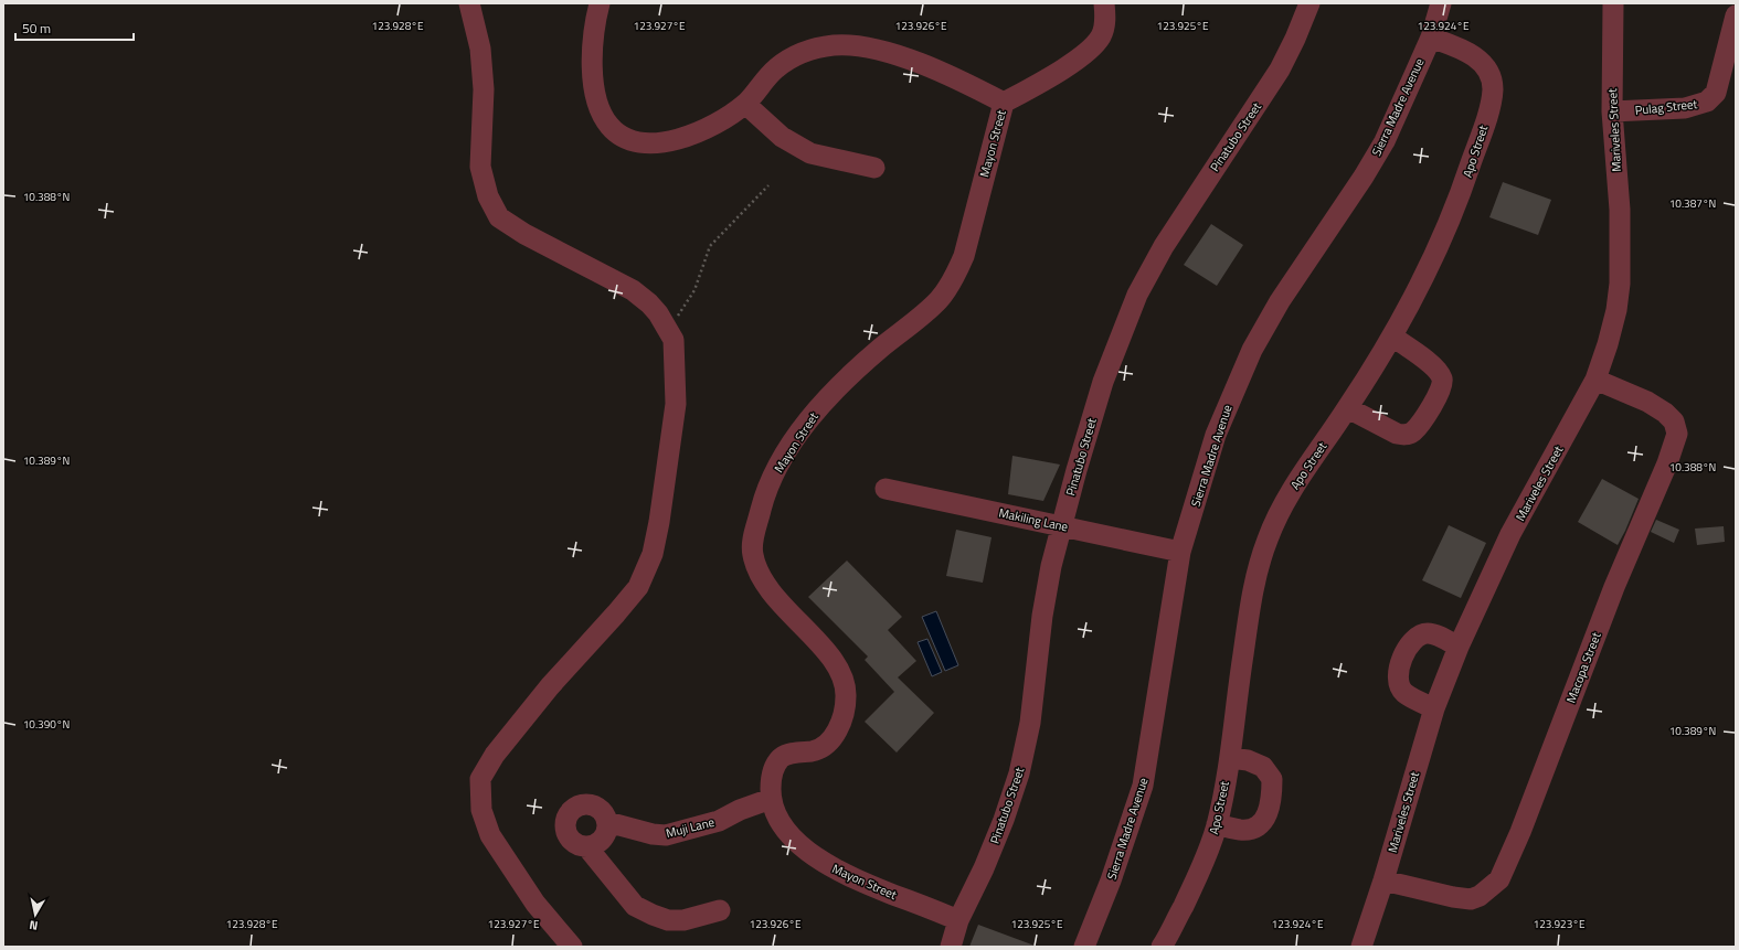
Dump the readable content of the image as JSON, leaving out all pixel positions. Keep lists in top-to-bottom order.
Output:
{
  "streets": {
    "street": [
      "Sierra Madre Avenue",
      "Pulag Street",
      "Mariveles Street",
      "Pinatubo Street",
      "Mayon Street",
      "Apo Street",
      "Makiling Lane",
      "Macopa Street",
      "Muji Lane"
    ]
  },
  "crossings": [
    ["Sierra Madre Avenue", "Apo Street"],
    ["Sierra Madre Avenue", "Makiling Lane"],
    ["Pulag Street", "Mariveles Street"],
    ["Mariveles Street", "Macopa Street"],
    ["Pinatubo Street", "Mayon Street"],
    ["Pinatubo Street", "Makiling Lane"],
    ["Mayon Street", "Muji Lane"]
  ],
  "scale_bar": "50 m",
  "north": "bottom",
  "coordinates": [
    "123.928°E",
    "123.927°E",
    "123.926°E",
    "123.925°E",
    "123.924°E",
    "10.388°N",
    "10.387°N",
    "10.389°N",
    "10.390°N",
    "123.923°E"
  ]
}
